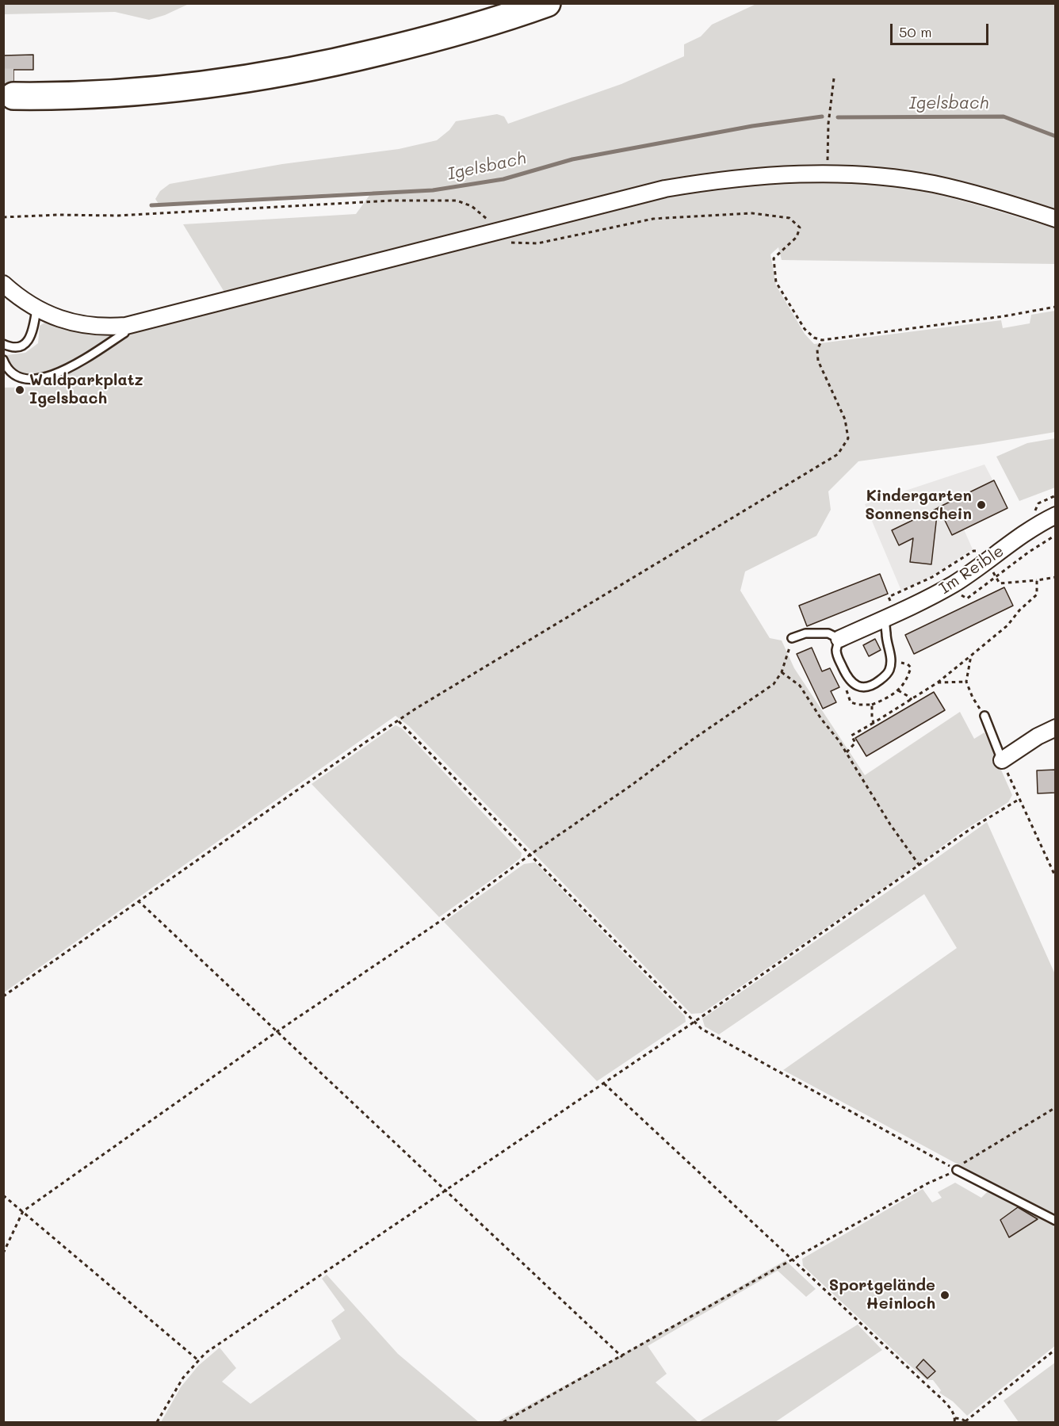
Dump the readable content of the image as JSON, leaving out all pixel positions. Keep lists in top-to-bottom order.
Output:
{
  "streets": {
    "street": ["Im Reible"]
  },
  "water": ["Igelsbach"],
  "places": ["Waldparkplatz Igelsbach", "Kindergarten Sonnenschein", "Sportgelände Heinloch"],
  "scale_bar": "50 m"
}
